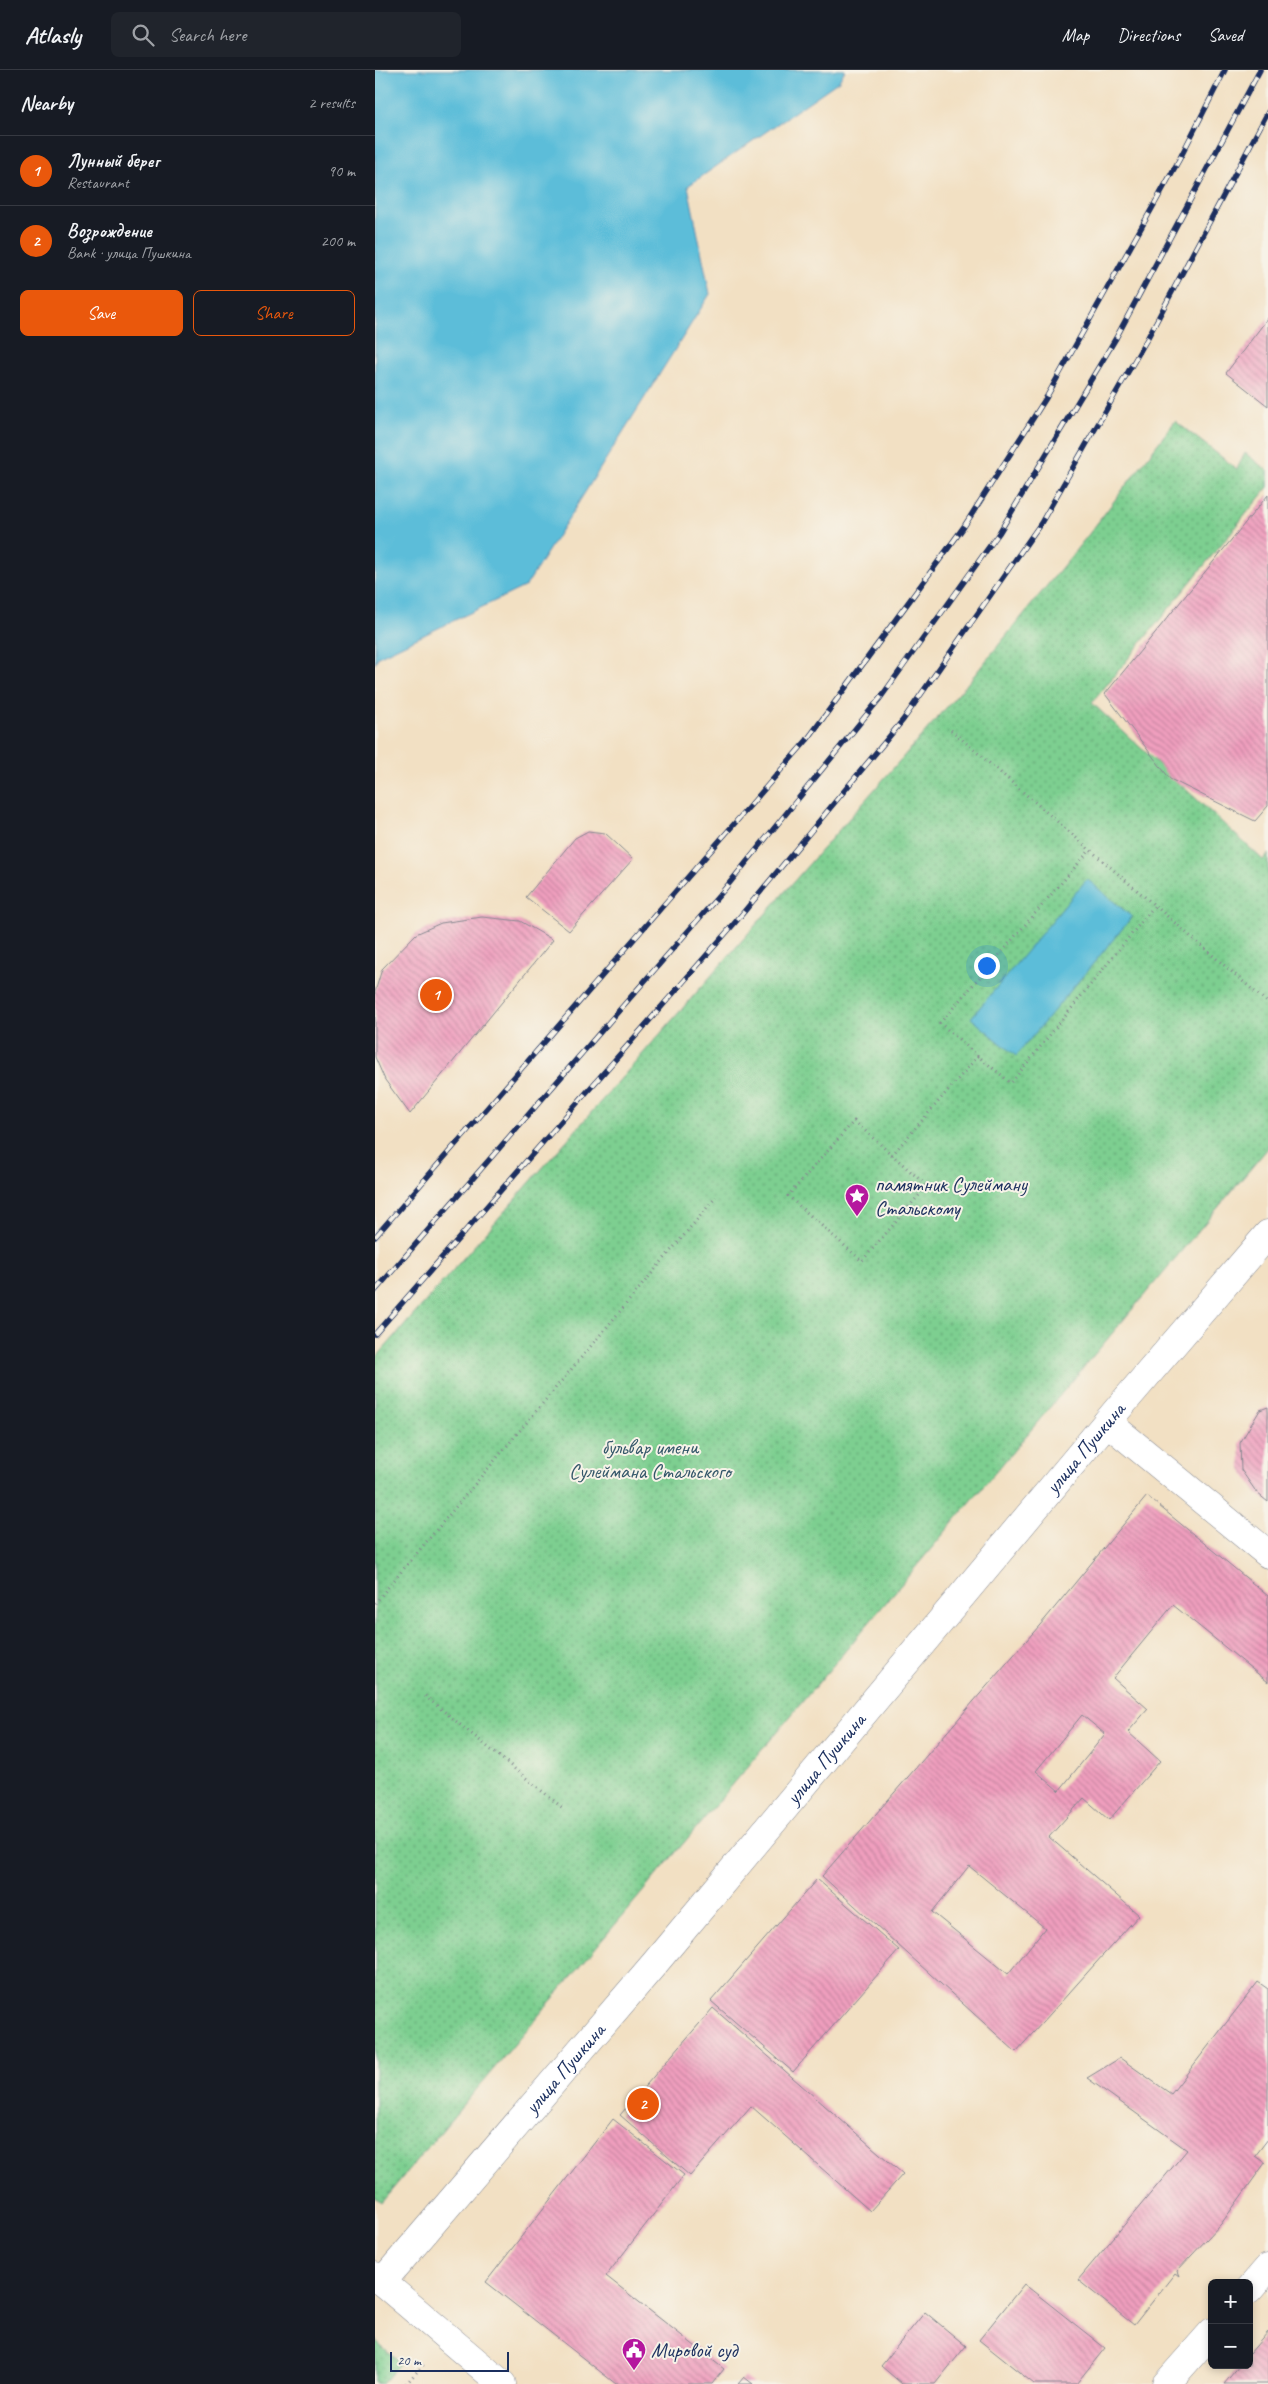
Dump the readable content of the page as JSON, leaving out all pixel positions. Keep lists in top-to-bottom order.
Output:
{
  "streets": {
    "street": ["улица Пушкина"]
  },
  "parks": ["бульвар имени Сулеймана Стальского"],
  "places": {
    "place": ["памятник Сулейману Стальскому"],
    "public building": ["Мировой суд"]
  },
  "scale_bar": "20 m",
  "page": {
    "header": "Atlasly",
    "search": "Search here",
    "nav": ["Map", "Directions", "Saved"],
    "heading": ["Nearby", "2 results"],
    "list": [
      {
        "mark": "1",
        "name": "Лунный берег",
        "note": "Restaurant",
        "value": "90 m"
      },
      {
        "mark": "2",
        "name": "Возрождение",
        "note": "Bank · улица Пушкина",
        "value": "200 m"
      }
    ],
    "buttons": ["Save", "Share"],
    "pins": ["1", "2"],
    "map_buttons": ["+", "−"],
    "scale": "20 m"
  }
}
